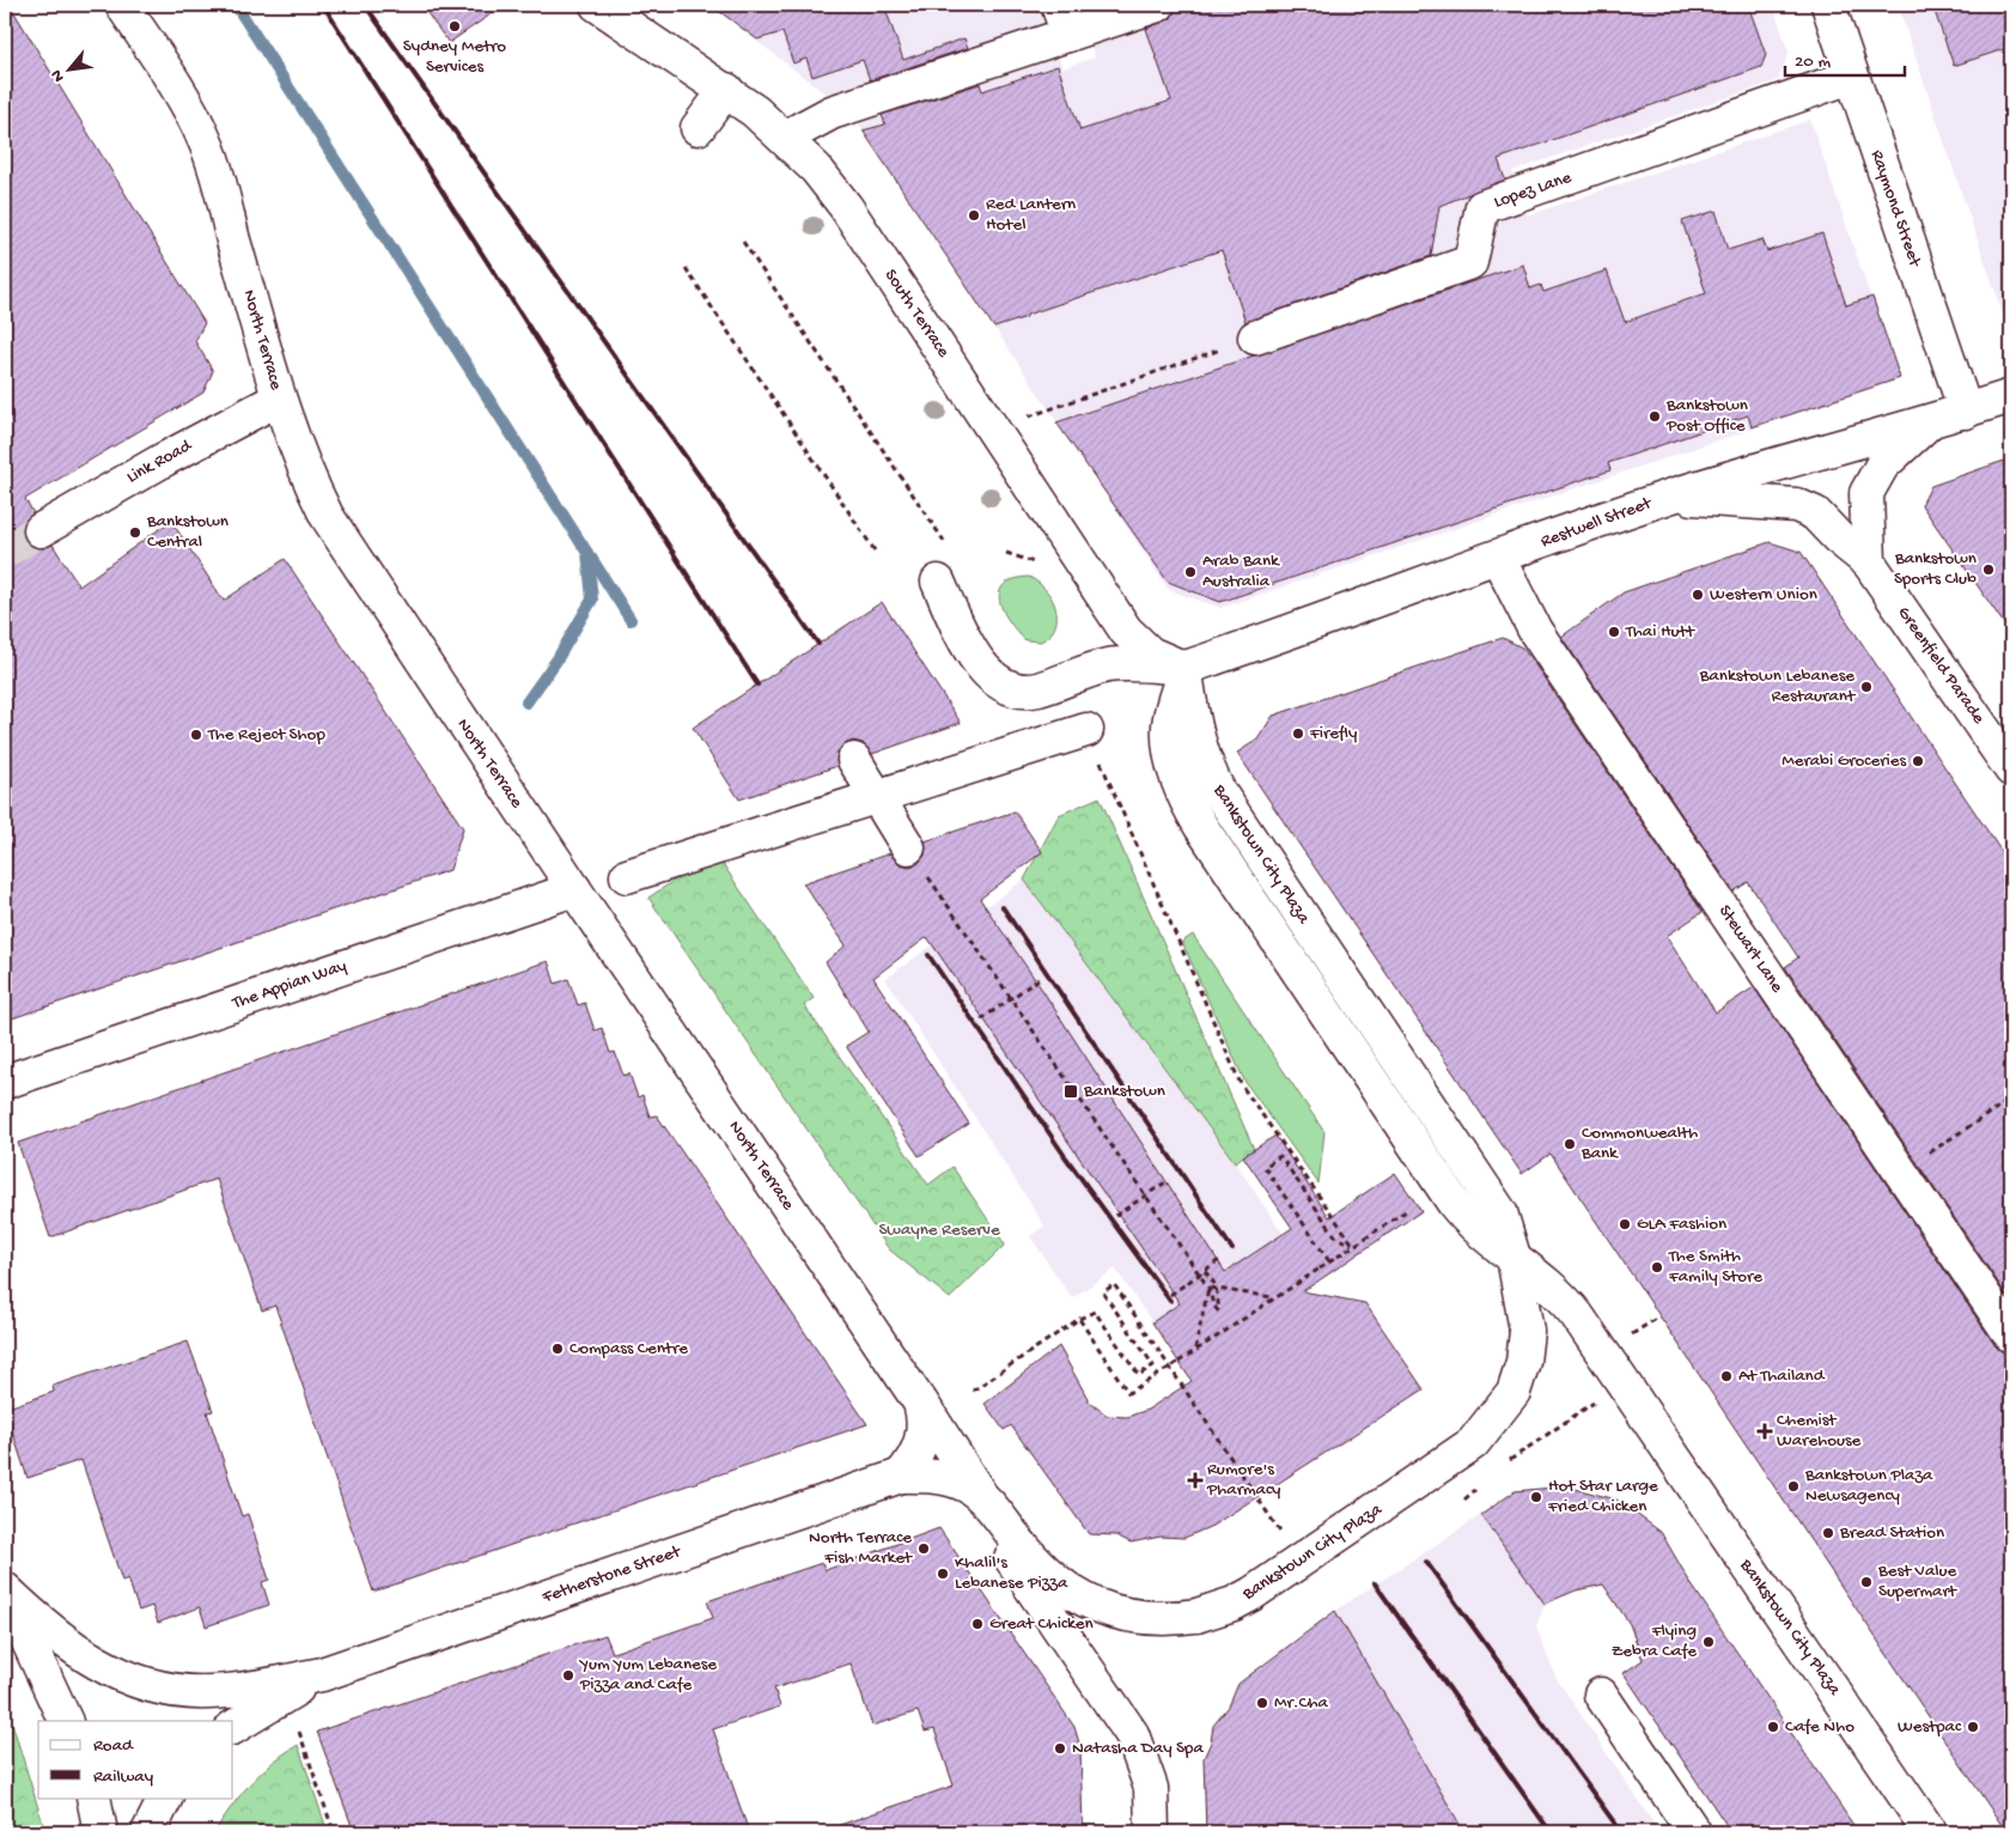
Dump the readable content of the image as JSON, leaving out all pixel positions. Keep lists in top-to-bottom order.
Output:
{
  "streets": {
    "street": [
      "Lopez Lane",
      "Raymond Street",
      "South Terrace",
      "North Terrace",
      "Link Road",
      "Restwell Street",
      "Greenfield Parade",
      "Bankstown City Plaza",
      "Stewart Lane",
      "The Appian Way",
      "Fetherstone Street"
    ]
  },
  "crossings": [
    ["Lopez Lane", "Raymond Street"],
    ["Raymond Street", "Restwell Street"],
    ["South Terrace", "Restwell Street"],
    ["South Terrace", "Bankstown City Plaza"],
    ["North Terrace", "Link Road"],
    ["North Terrace", "Bankstown City Plaza"],
    ["North Terrace", "The Appian Way"],
    ["North Terrace", "Fetherstone Street"],
    ["Restwell Street", "Greenfield Parade"],
    ["Restwell Street", "Bankstown City Plaza"],
    ["Restwell Street", "Stewart Lane"],
    ["Bankstown City Plaza", "Fetherstone Street"]
  ],
  "parks": ["Swayne Reserve"],
  "places": {
    "other": [
      "Sydney Metro Services",
      "Red Lantern Hotel",
      "Bankstown Post Office",
      "Bankstown Central",
      "Bankstown Sports Club",
      "Arab Bank Australia",
      "Western Union",
      "Thai Hutt",
      "Bankstown Lebanese Restaurant",
      "Firefly",
      "The Reject Shop",
      "Merabi Groceries",
      "Commonwealth Bank",
      "GLA Fashion",
      "The Smith Family Store",
      "Compass Centre",
      "At Thailand",
      "Bankstown Plaza Newsagency",
      "Hot Star Large Fried Chicken",
      "Bread Station",
      "North Terrace Fish Market",
      "Khalil's Lebanese Pizza",
      "Best Value Supermart",
      "Great Chicken",
      "Flying Zebra Cafe",
      "Yum Yum Lebanese Pizza and Cafe",
      "Mr.Cha",
      "Cafe Nho",
      "Westpac",
      "Natasha Day Spa"
    ],
    "transit": ["Bankstown"],
    "health": ["Chemist Warehouse", "Rumore's Pharmacy"]
  },
  "legend": ["Road", "Railway"],
  "scale_bar": "20 m",
  "north": "bottom left"
}
